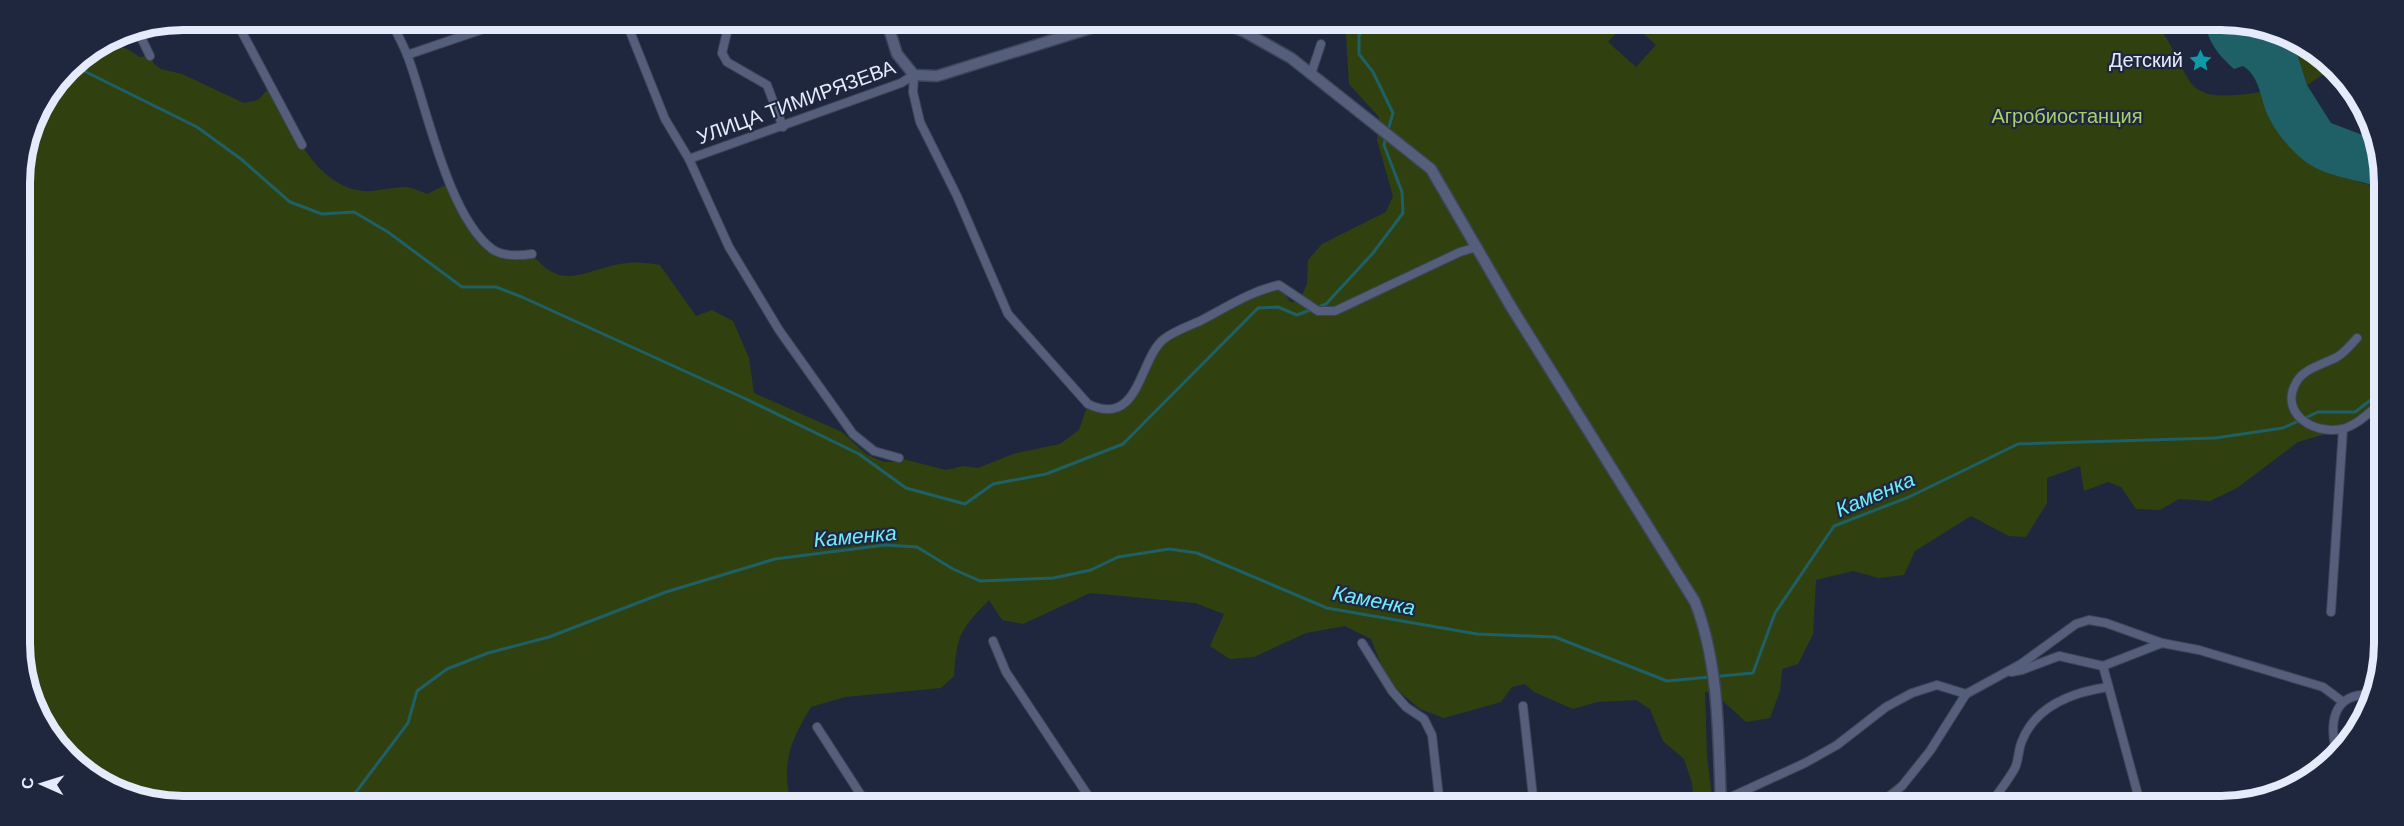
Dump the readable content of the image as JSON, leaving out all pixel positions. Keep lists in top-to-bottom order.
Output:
{
  "streets": {
    "street": ["УЛИЦА ТИМИРЯЗЕВА"]
  },
  "water": ["Каменка"],
  "parks": ["Агробиостанция"],
  "places": {
    "place": ["Детский"]
  },
  "north": "left"
}
